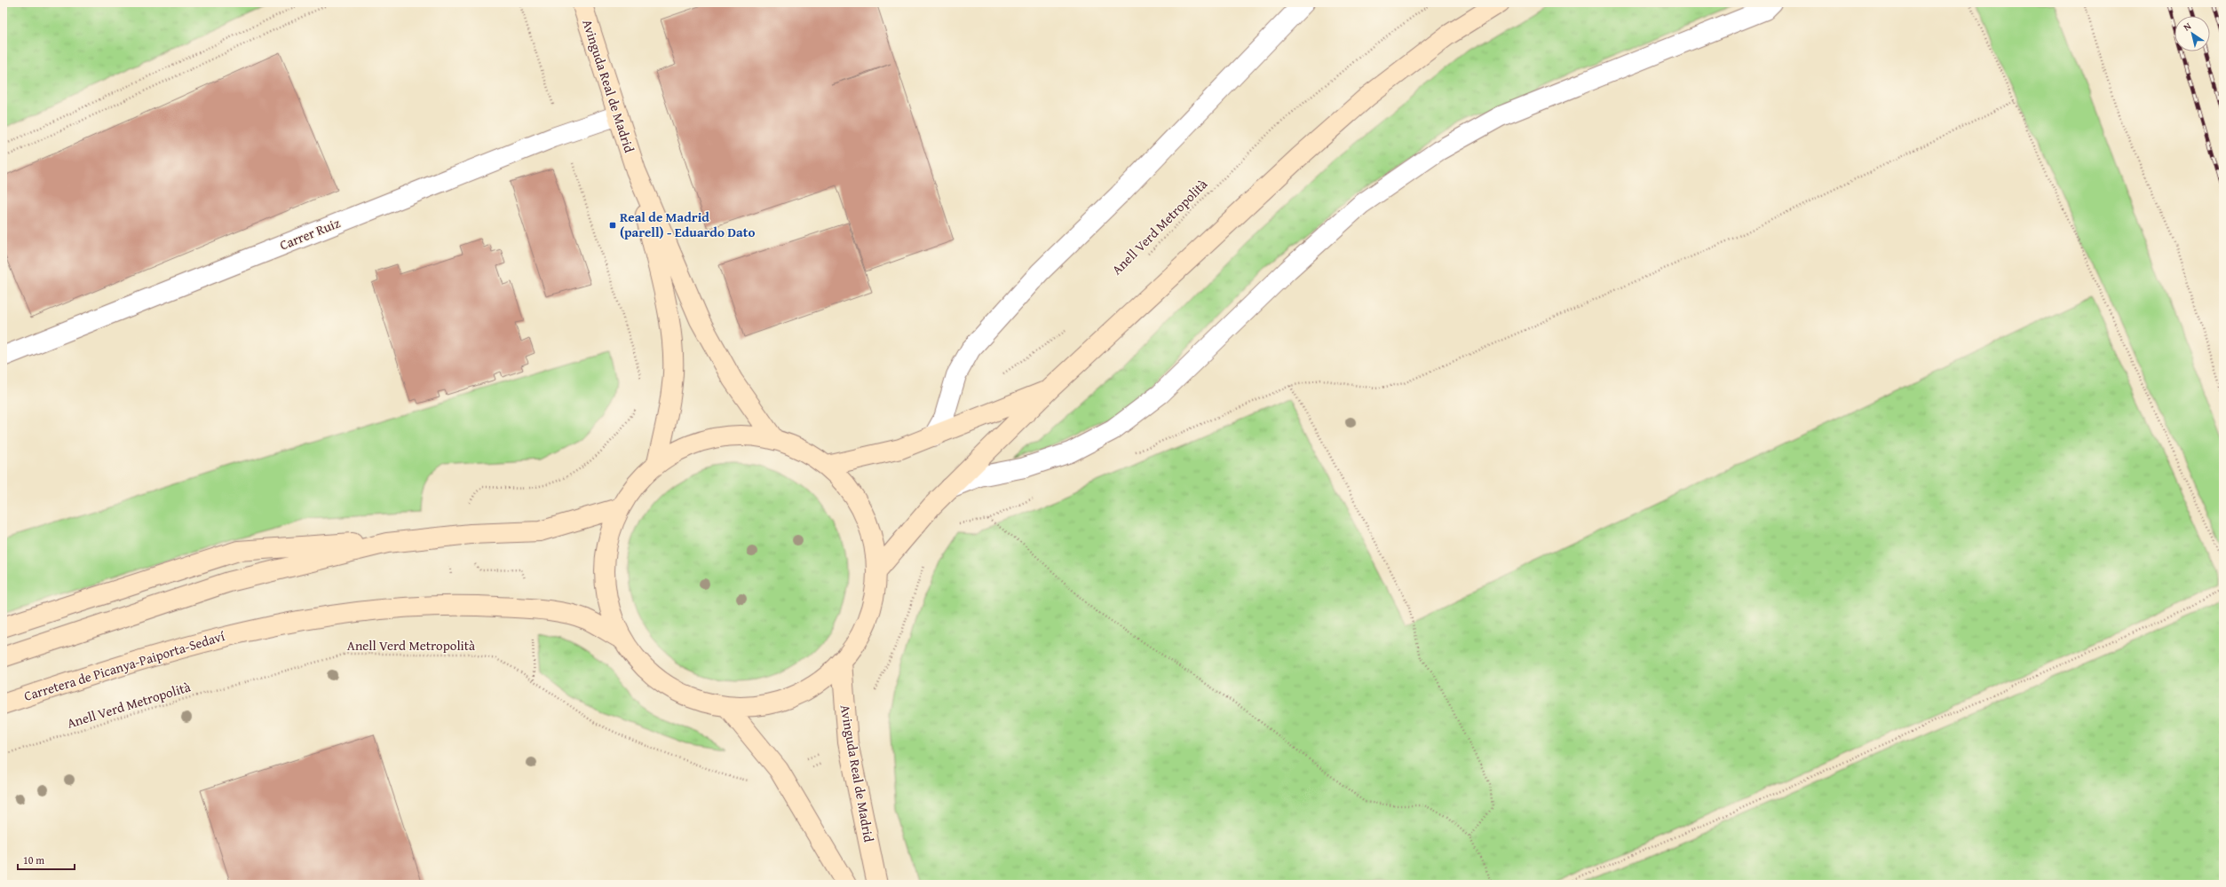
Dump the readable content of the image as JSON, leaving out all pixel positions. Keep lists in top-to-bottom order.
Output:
{
  "streets": {
    "main road": ["Avinguda Real de Madrid", "Carretera de Picanya-Paiporta-Sedaví"],
    "street": ["Carrer Ruiz"],
    "path": ["Anell Verd Metropolità"]
  },
  "crossings": [
    ["Avinguda Real de Madrid", "Carrer Ruiz"]
  ],
  "places": {
    "transit": ["Real de Madrid (parell) - Eduardo Dato"]
  },
  "scale_bar": "10 m",
  "north": "top left"
}
